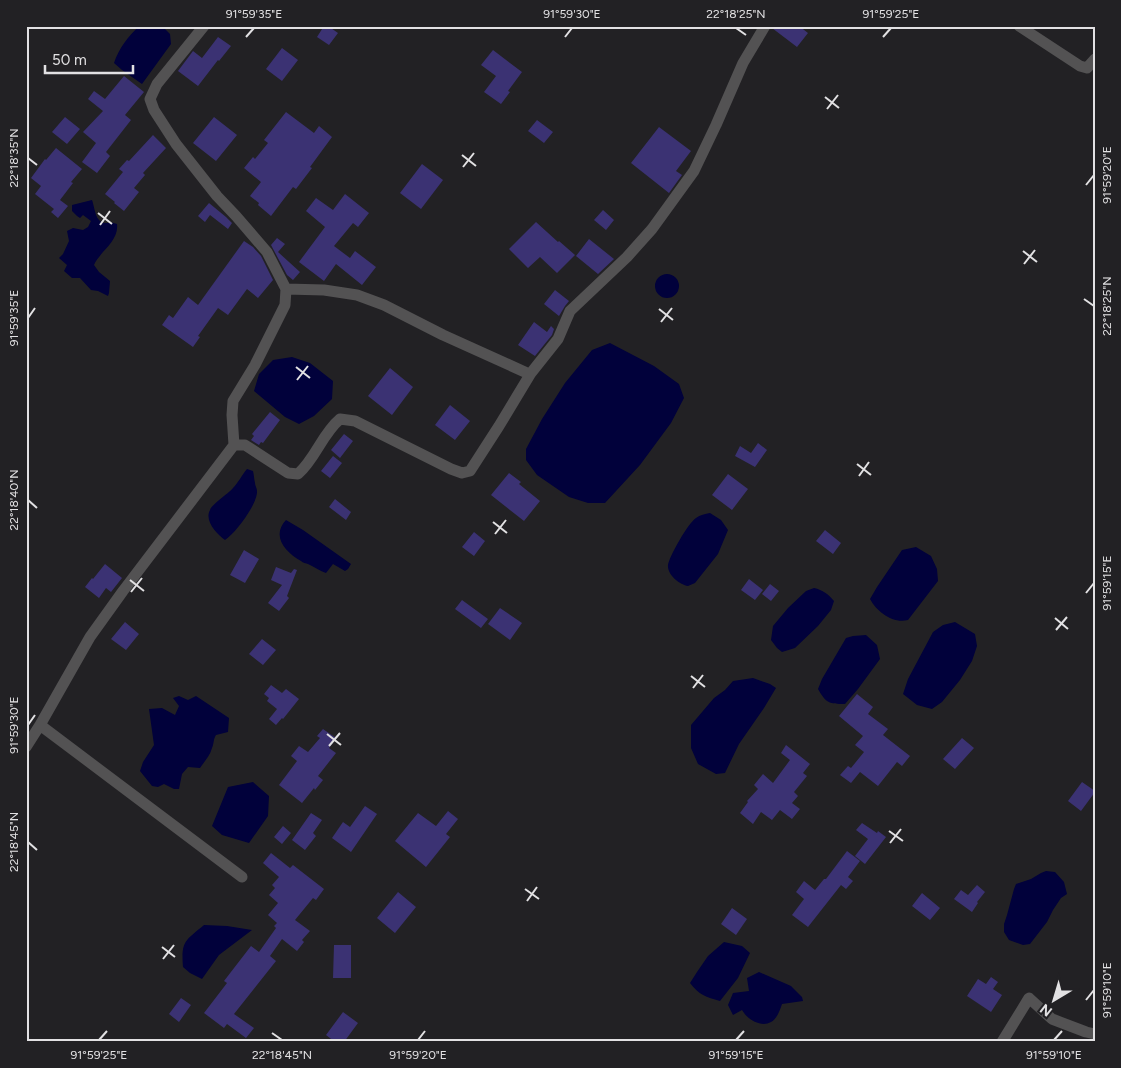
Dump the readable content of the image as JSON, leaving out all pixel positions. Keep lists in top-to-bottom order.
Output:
{
  "scale_bar": "50 m",
  "north": "bottom left",
  "coordinates": [
    "91°59'35\"E",
    "91°59'30\"E",
    "22°18'25\"N",
    "91°59'25\"E",
    "22°18'35\"N",
    "91°59'20\"E",
    "22°18'40\"N",
    "91°59'15\"E",
    "22°18'45\"N",
    "91°59'10\"E"
  ]
}
